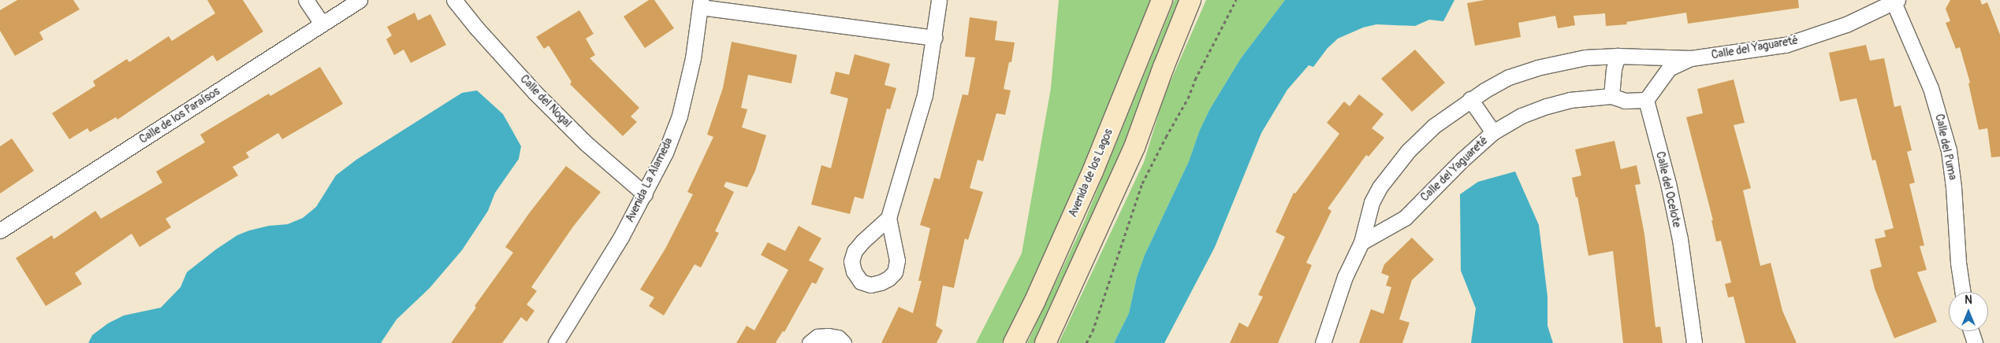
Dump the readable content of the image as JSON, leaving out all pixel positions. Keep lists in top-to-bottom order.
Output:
{
  "streets": {
    "street": [
      "Calle del Yaguareté",
      "Calle del Nogal",
      "Calle de los Paraísos",
      "Calle del Puma",
      "Avenida de los Lagos",
      "Avenida La Alameda",
      "Calle del Ocelote"
    ]
  },
  "crossings": [
    ["Calle del Yaguareté", "Calle del Puma"],
    ["Calle del Yaguareté", "Calle del Ocelote"],
    ["Calle del Nogal", "Avenida La Alameda"]
  ],
  "north": "top"
}
